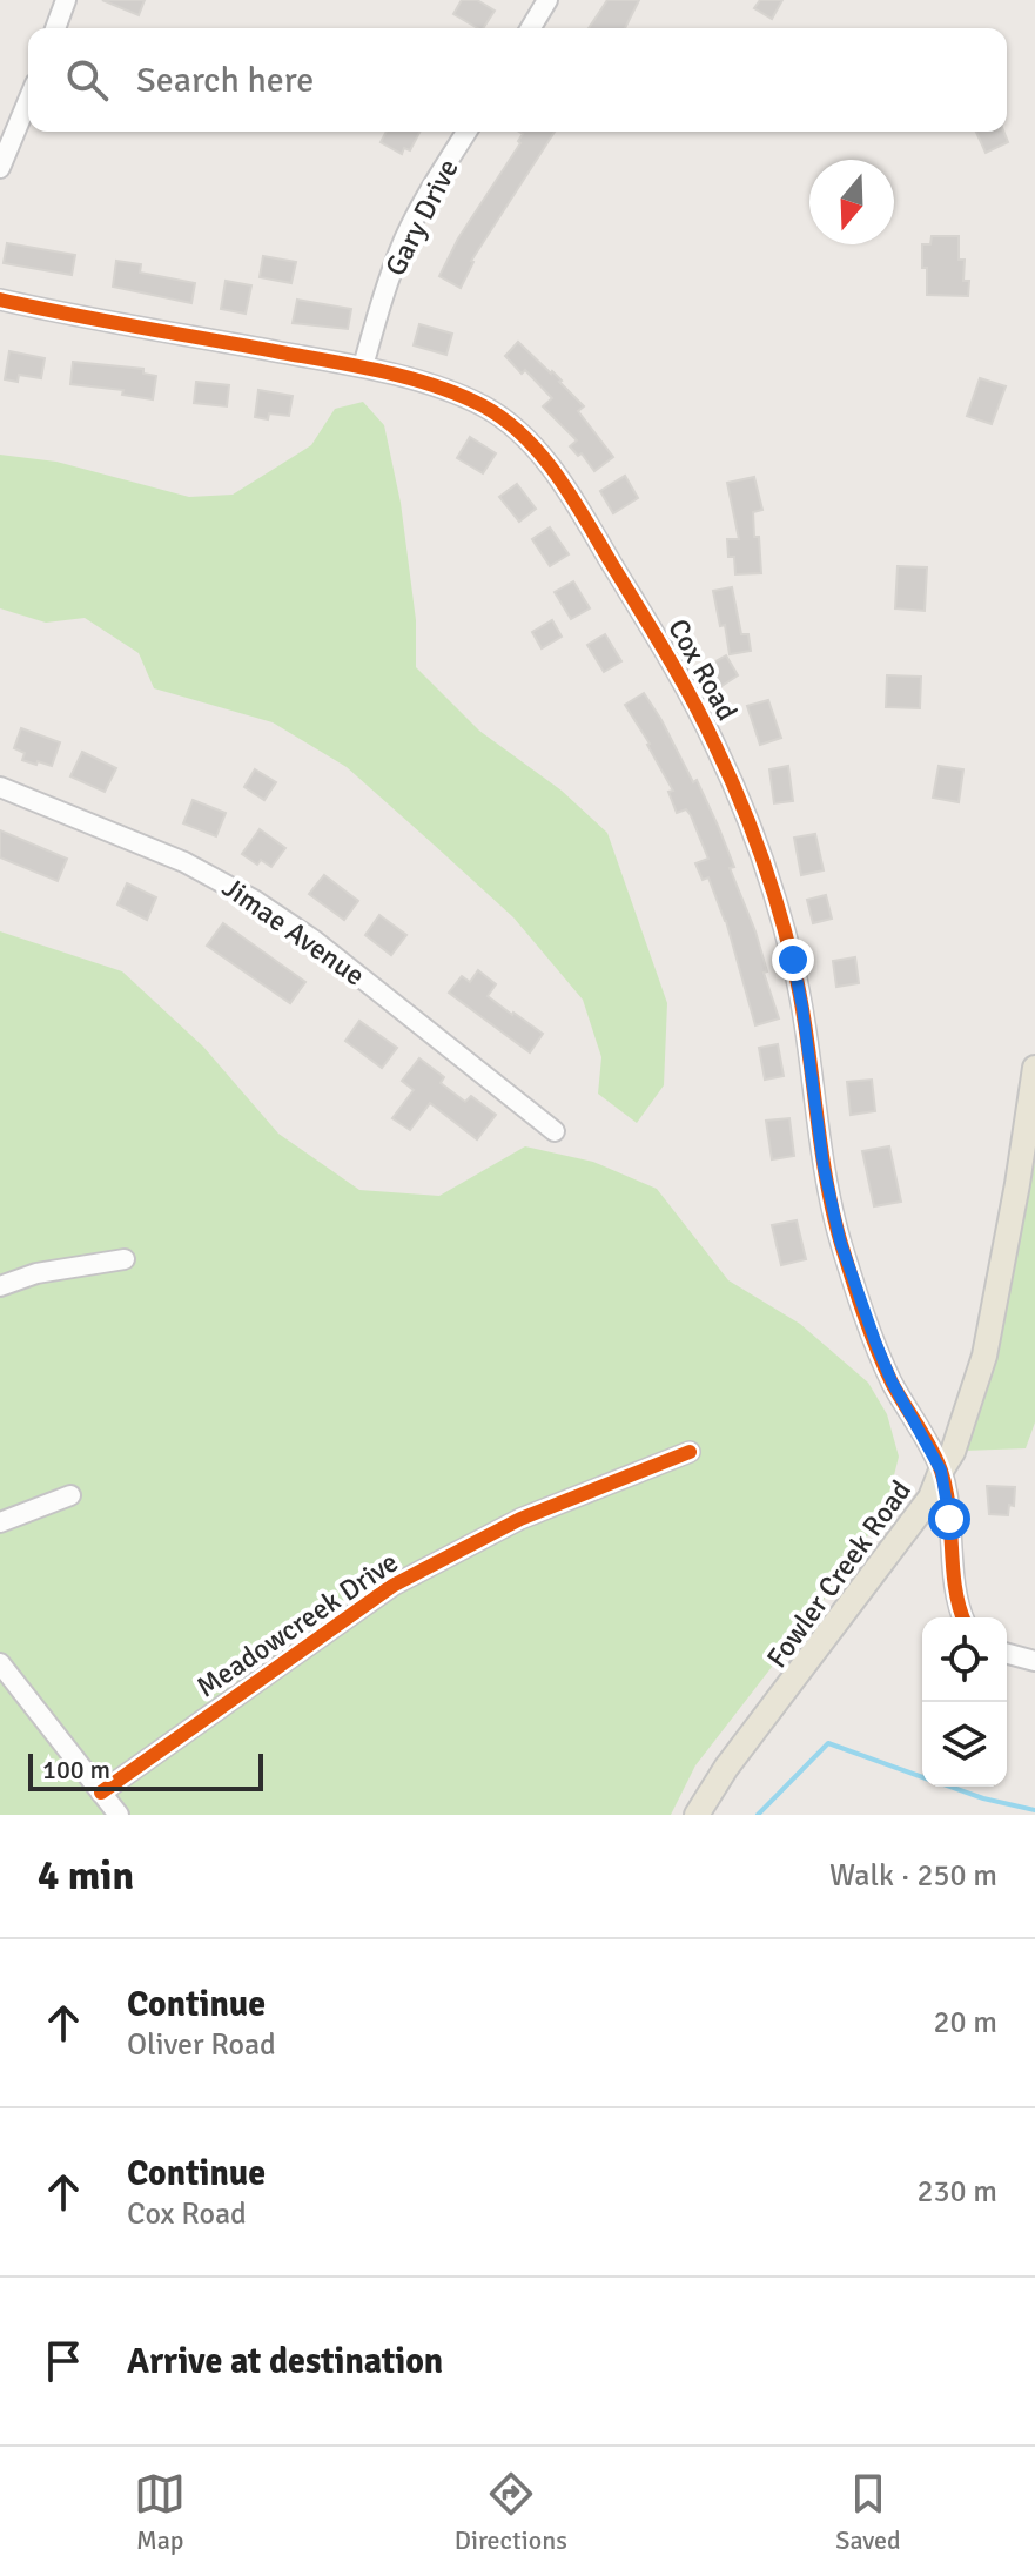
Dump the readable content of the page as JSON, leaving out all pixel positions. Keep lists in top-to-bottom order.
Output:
{
  "streets": {
    "main road": ["Fowler Creek Road"],
    "street": [
      "Gary Drive",
      "Cox Road",
      "Jimae Avenue",
      "Meadowcreek Drive"
    ]
  },
  "crossings": [
    ["Gary Drive", "Cox Road"],
    ["Cox Road", "Fowler Creek Road"]
  ],
  "scale_bar": "100 m",
  "north": "bottom",
  "page": {
    "search": "Search here",
    "scale": "100 m",
    "heading": ["4 min", "Walk · 250 m"],
    "list": [
      ["Continue", "Oliver Road", "20 m"],
      ["Continue", "Cox Road", "230 m"],
      "Arrive at destination"
    ],
    "nav": ["Map", "Directions", "Saved"]
  }
}
